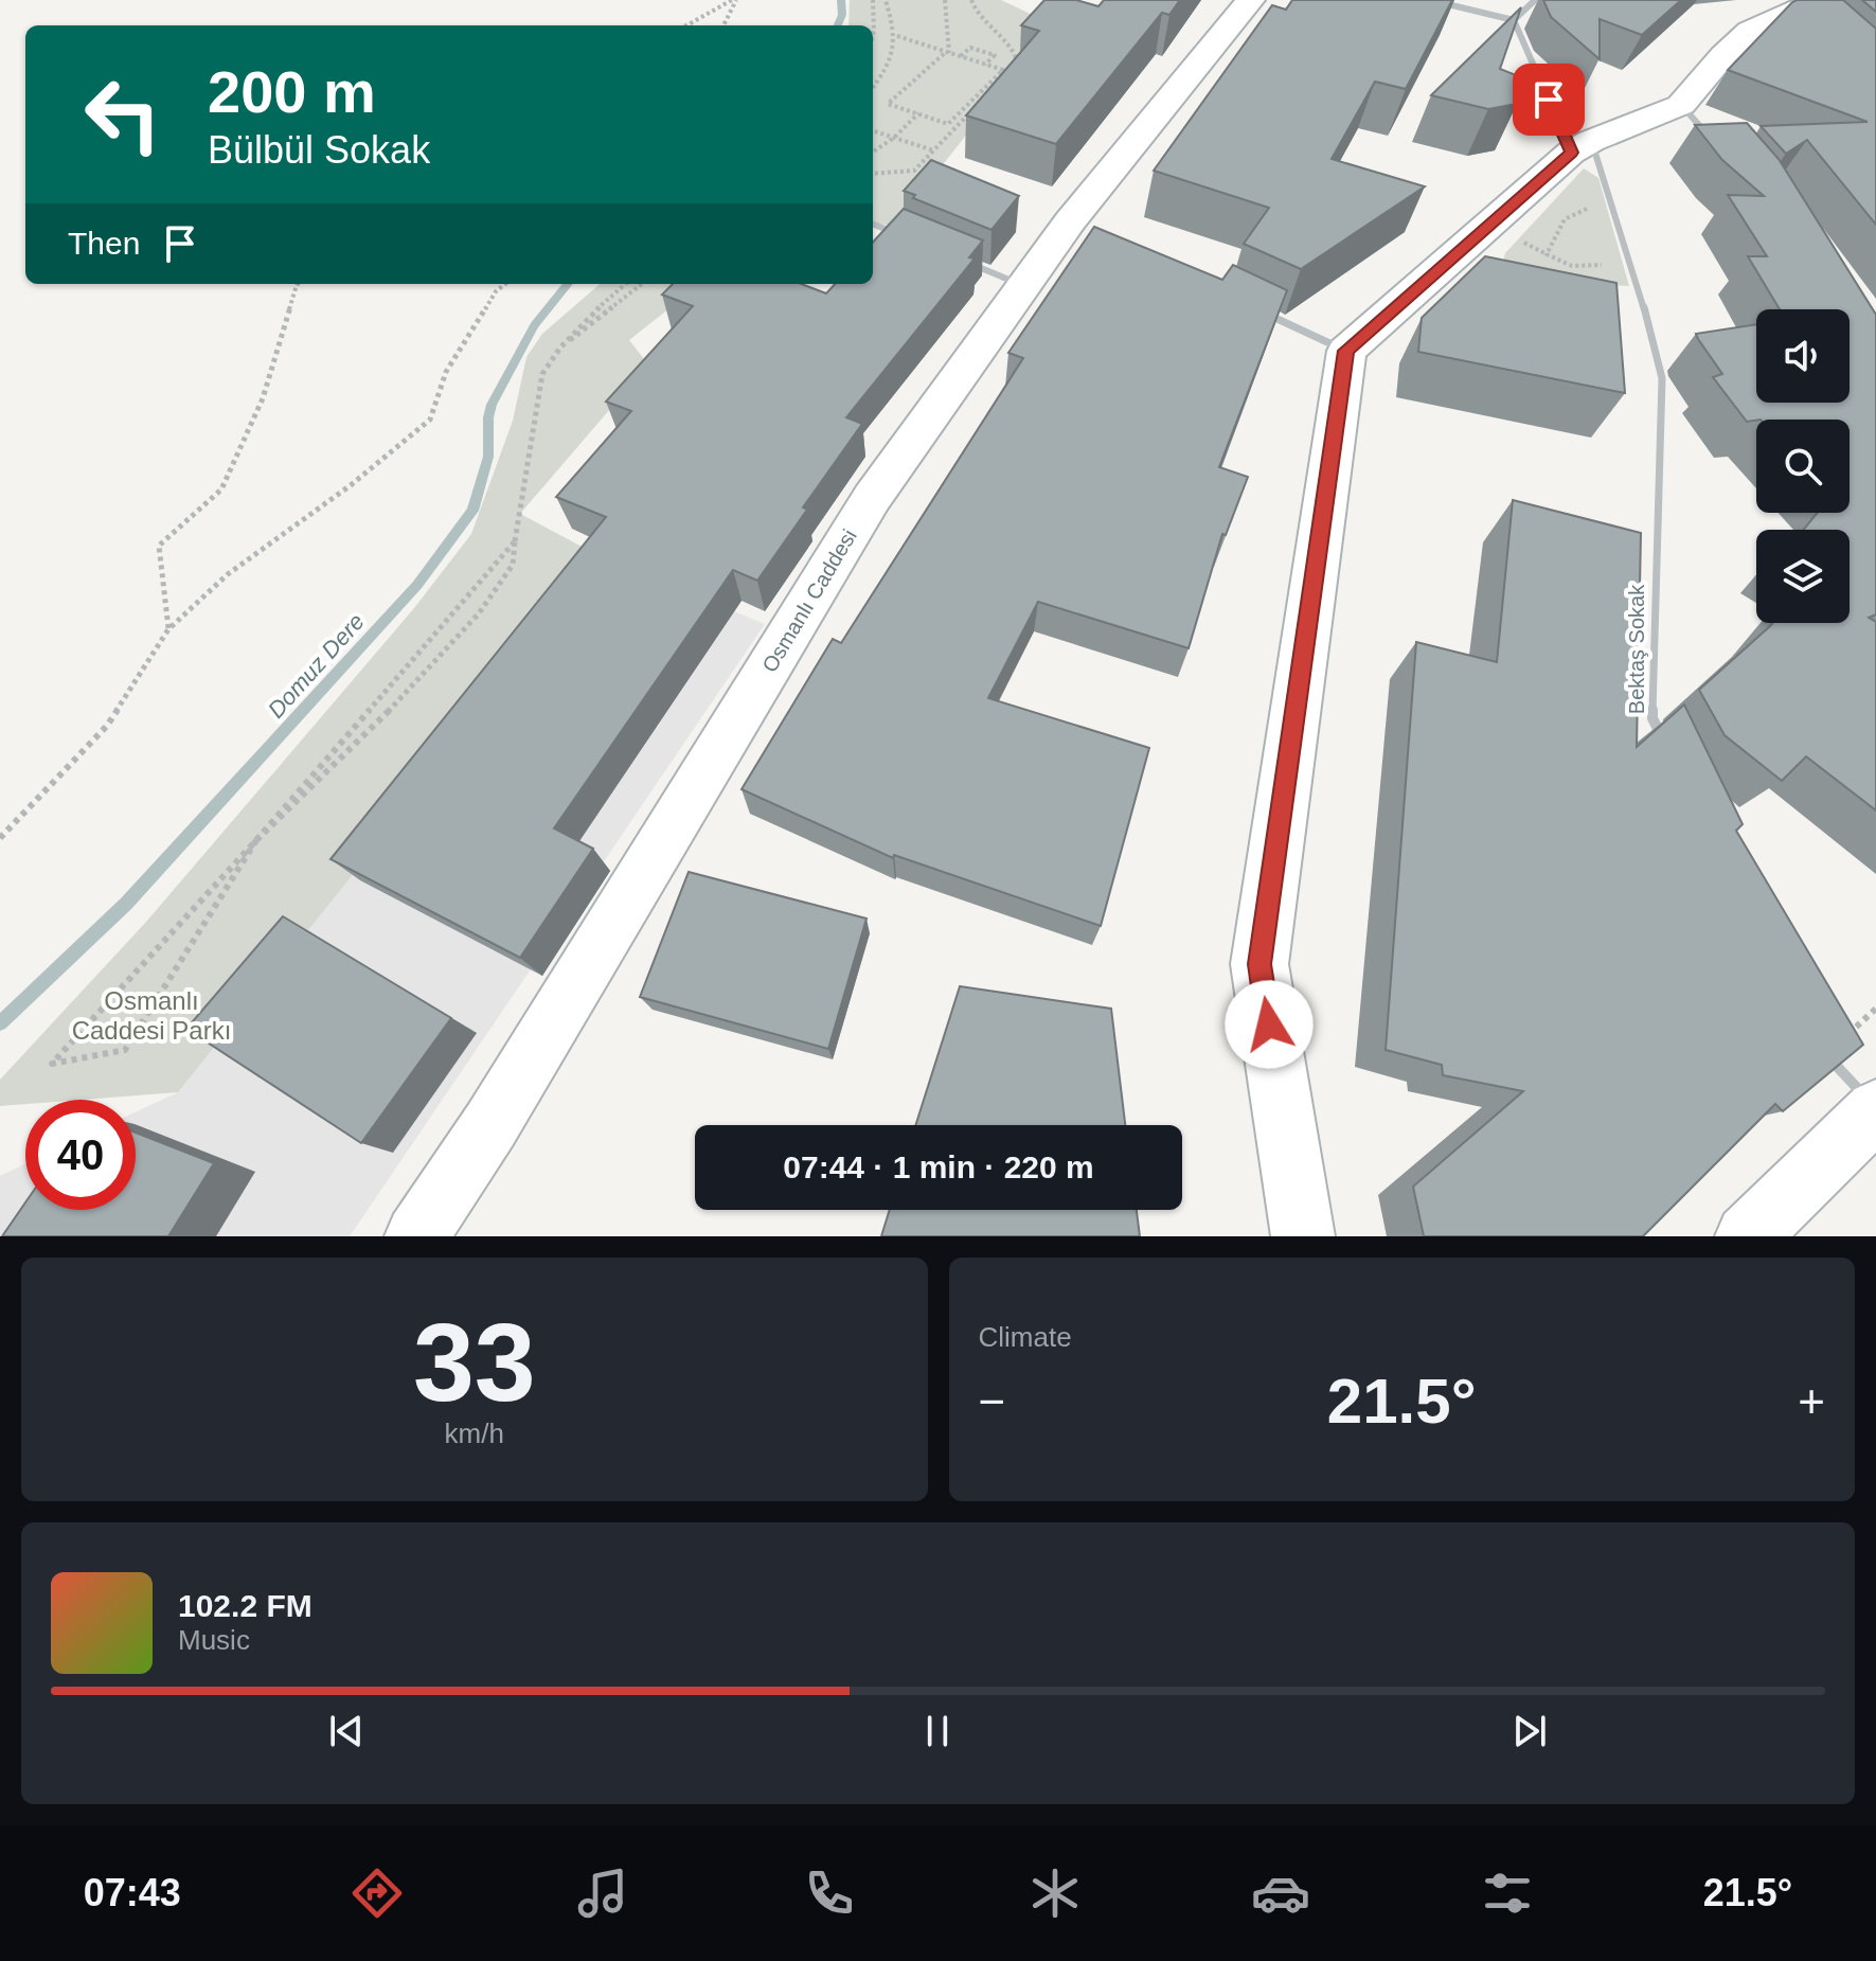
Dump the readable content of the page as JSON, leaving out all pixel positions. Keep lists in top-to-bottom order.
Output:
{
  "streets": {
    "street": ["Osmanlı Caddesi", "Bektaş Sokak"]
  },
  "water": ["Domuz Dere"],
  "parks": ["Osmanlı Caddesi Parkı"],
  "page": {
    "turn": ["200 m", "Bülbül Sokak"],
    "then": "Then",
    "limit": "40",
    "trip": "07:44 · 1 min · 220 m",
    "tile": [
      ["33", "km/h"],
      "Climate"
    ],
    "heat": ["−", "21.5°", "+"],
    "song": ["102.2 FM", "Music"],
    "tabs": ["07:43", "21.5°"]
  }
}
